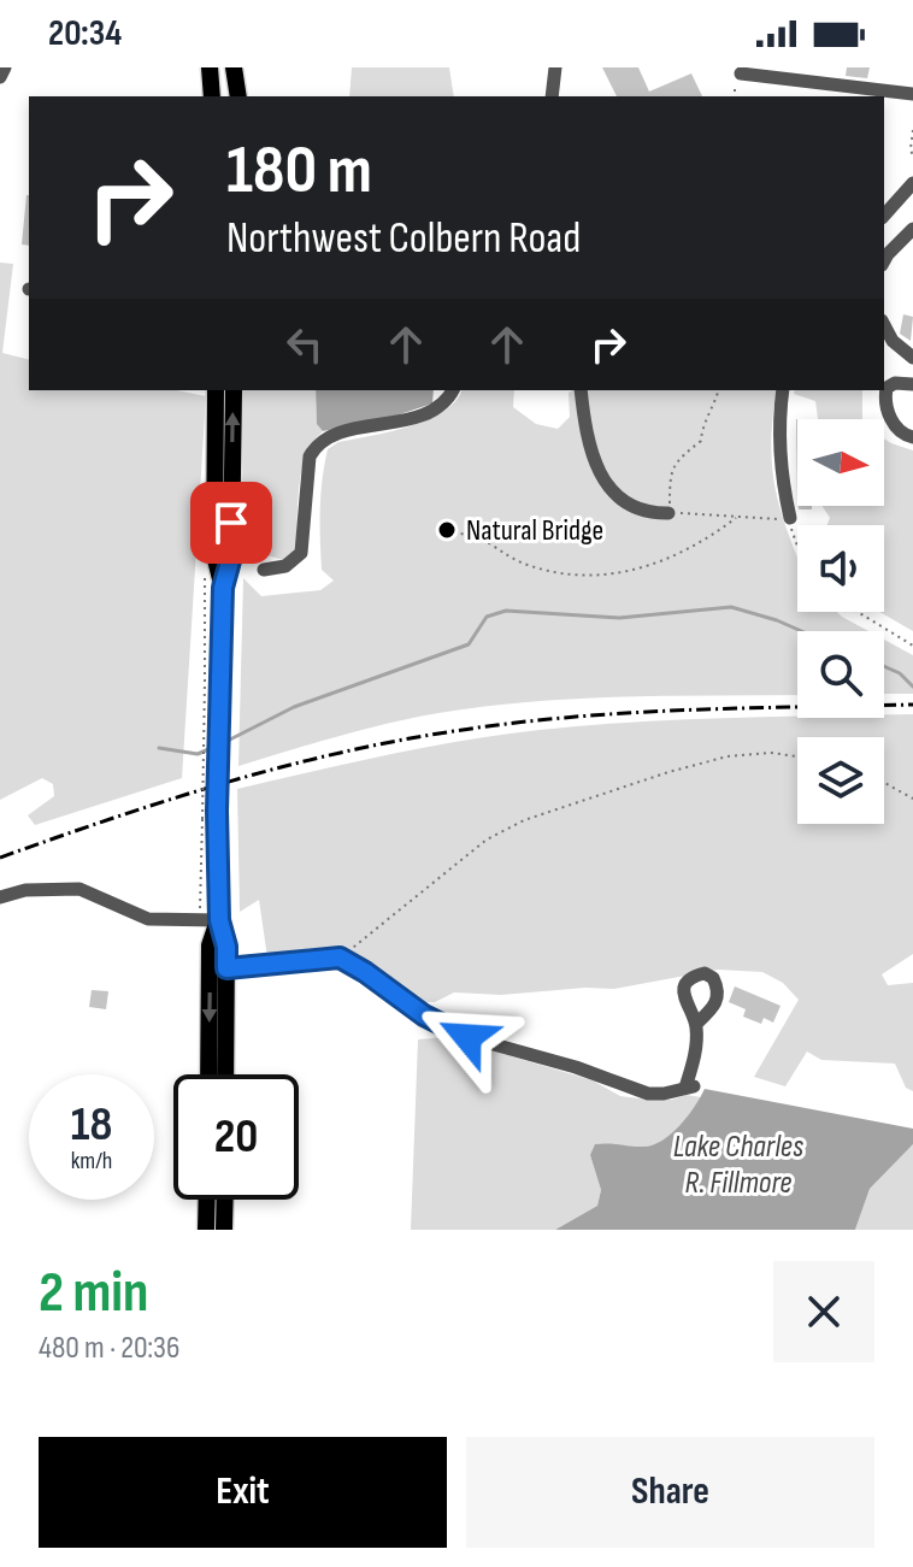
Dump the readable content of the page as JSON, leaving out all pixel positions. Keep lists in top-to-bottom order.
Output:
{
  "water": ["Lake Charles R. Fillmore"],
  "places": ["Natural Bridge"],
  "north": "right",
  "page": {
    "status": "20:34",
    "turn": ["180 m", "Northwest Colbern Road"],
    "speed": "18 km/h",
    "limit": "20",
    "heading": ["2 min", "480 m · 20:36"],
    "buttons": ["Exit", "Share"]
  }
}
